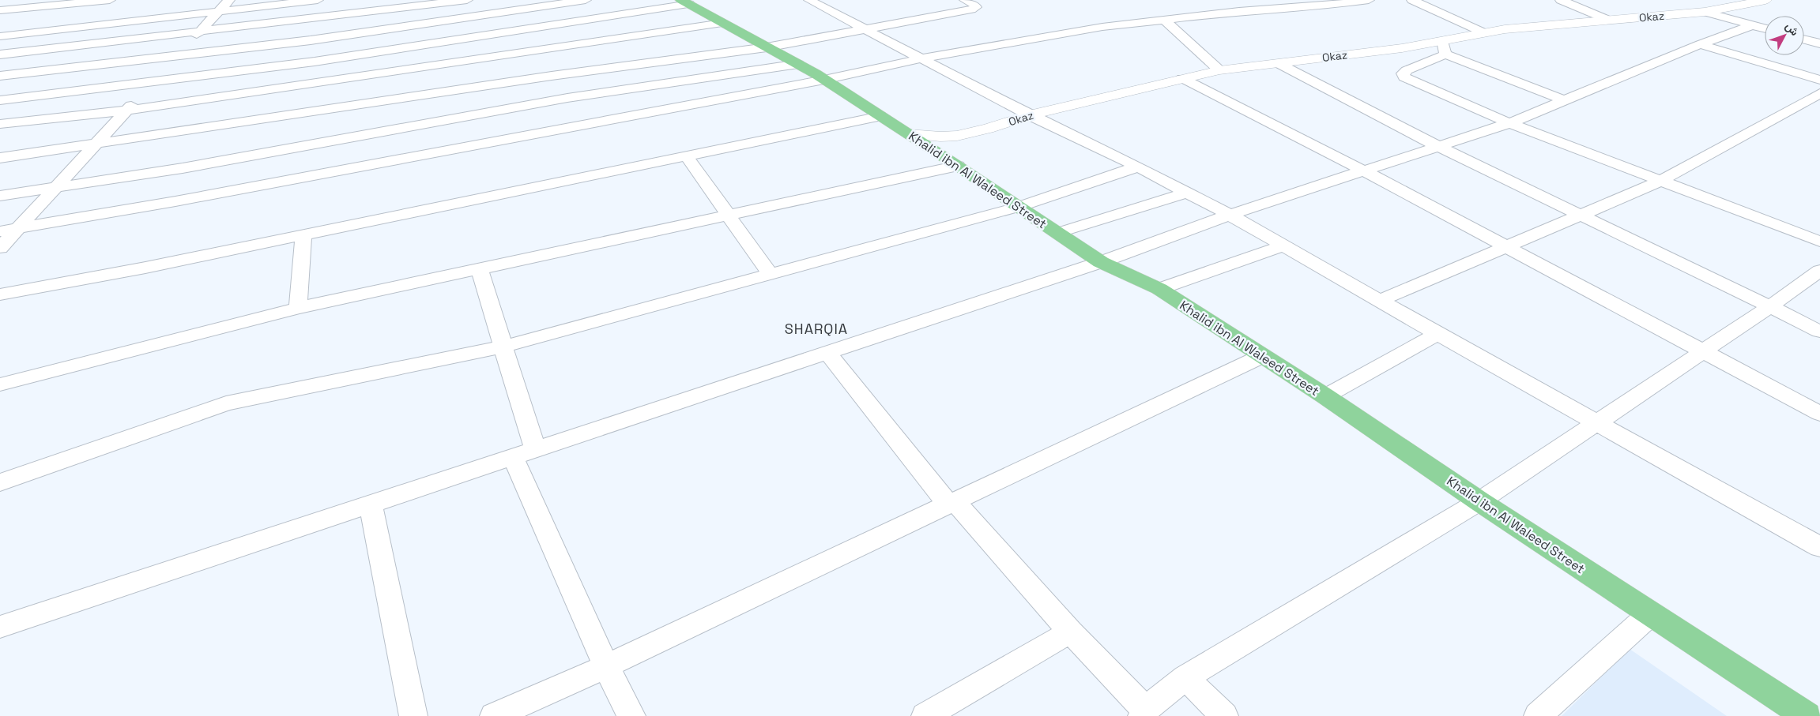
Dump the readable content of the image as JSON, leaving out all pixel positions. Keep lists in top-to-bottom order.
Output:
{
  "streets": {
    "main road": ["Khalid ibn Al Waleed Street"],
    "street": ["Okaz"]
  },
  "crossings": [
    ["Okaz", "Khalid ibn Al Waleed Street"]
  ],
  "districts": ["SHARQIA"],
  "north": "top right"
}
